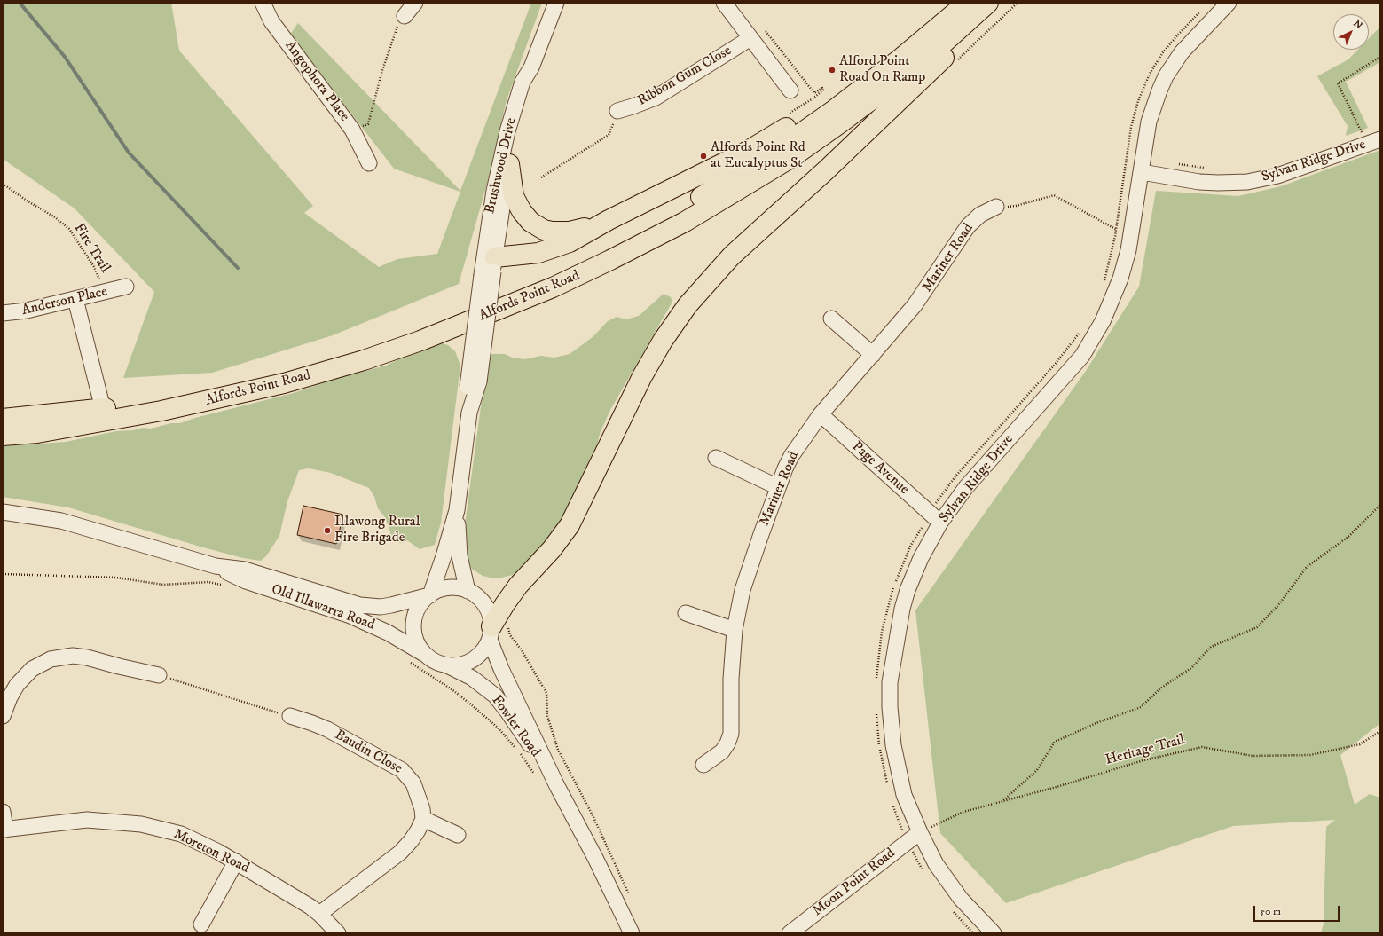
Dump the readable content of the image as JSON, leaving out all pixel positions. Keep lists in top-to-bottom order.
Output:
{
  "streets": {
    "highway": ["Alfords Point Road"],
    "street": [
      "Ribbon Gum Close",
      "Angophora Place",
      "Sylvan Ridge Drive",
      "Brushwood Drive",
      "Mariner Road",
      "Anderson Place",
      "Page Avenue",
      "Old Illawarra Road",
      "Fowler Road",
      "Baudin Close",
      "Moreton Road",
      "Moon Point Road"
    ],
    "path": ["Fire Trail", "Heritage Trail"]
  },
  "crossings": [
    ["Sylvan Ridge Drive", "Page Avenue"],
    ["Sylvan Ridge Drive", "Heritage Trail"],
    ["Sylvan Ridge Drive", "Moon Point Road"],
    ["Brushwood Drive", "Old Illawarra Road"],
    ["Brushwood Drive", "Fowler Road"],
    ["Fire Trail", "Anderson Place"],
    ["Mariner Road", "Page Avenue"],
    ["Old Illawarra Road", "Fowler Road"],
    ["Heritage Trail", "Moon Point Road"]
  ],
  "places": ["Alford Point Road On Ramp", "Alfords Point Rd at Eucalyptus St", "Illawong Rural Fire Brigade"],
  "scale_bar": "50 m",
  "north": "top right"
}
